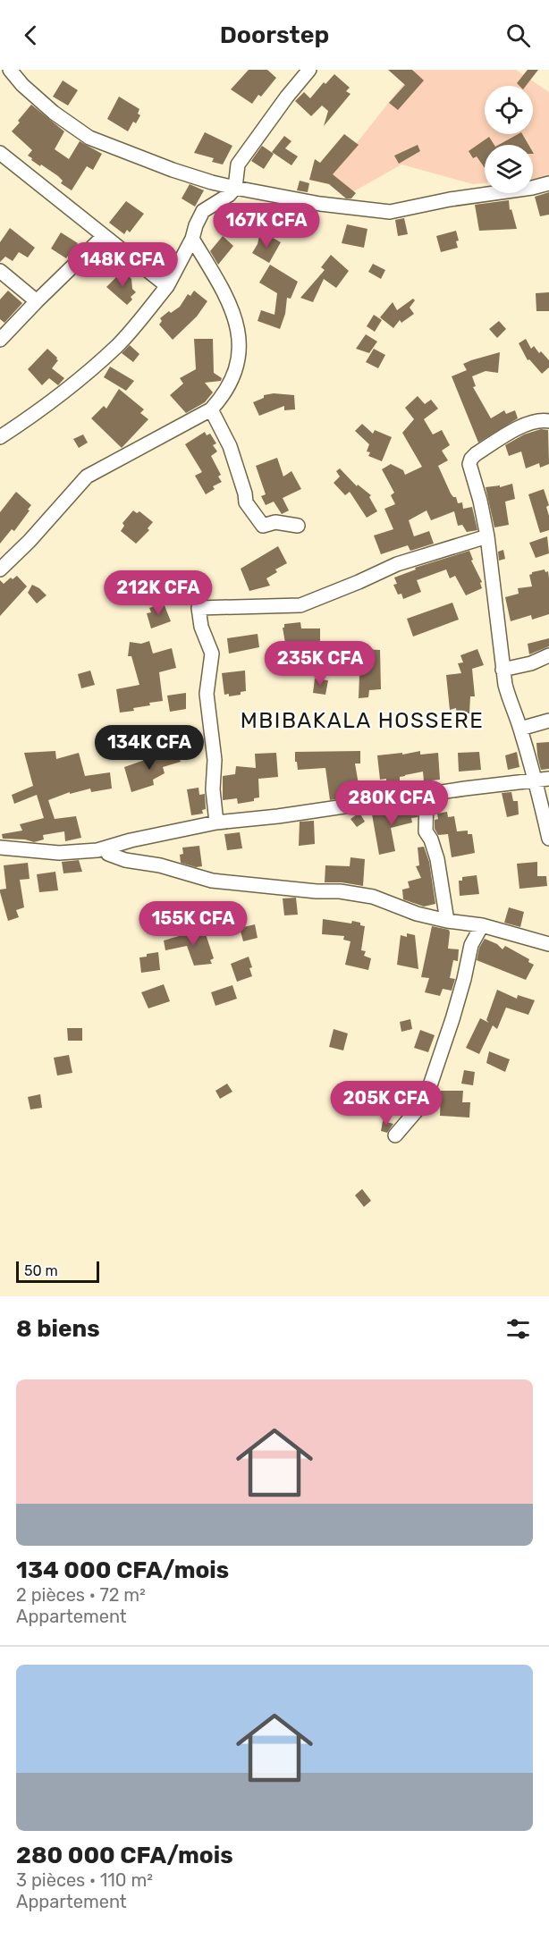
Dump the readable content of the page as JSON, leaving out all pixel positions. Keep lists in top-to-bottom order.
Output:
{
  "districts": ["MBIBAKALA HOSSERE"],
  "scale_bar": "50 m",
  "page": {
    "header": "Doorstep",
    "price": [
      "167K CFA",
      "148K CFA",
      "212K CFA",
      "235K CFA",
      "134K CFA",
      "280K CFA",
      "155K CFA",
      "205K CFA"
    ],
    "scale": "50 m",
    "heading": "8 biens",
    "list": [
      {
        "name": "134 000 CFA/mois",
        "note": "2 pièces · 72 m² · Appartement"
      },
      {
        "name": "280 000 CFA/mois",
        "note": "3 pièces · 110 m² · Appartement"
      }
    ]
  }
}
